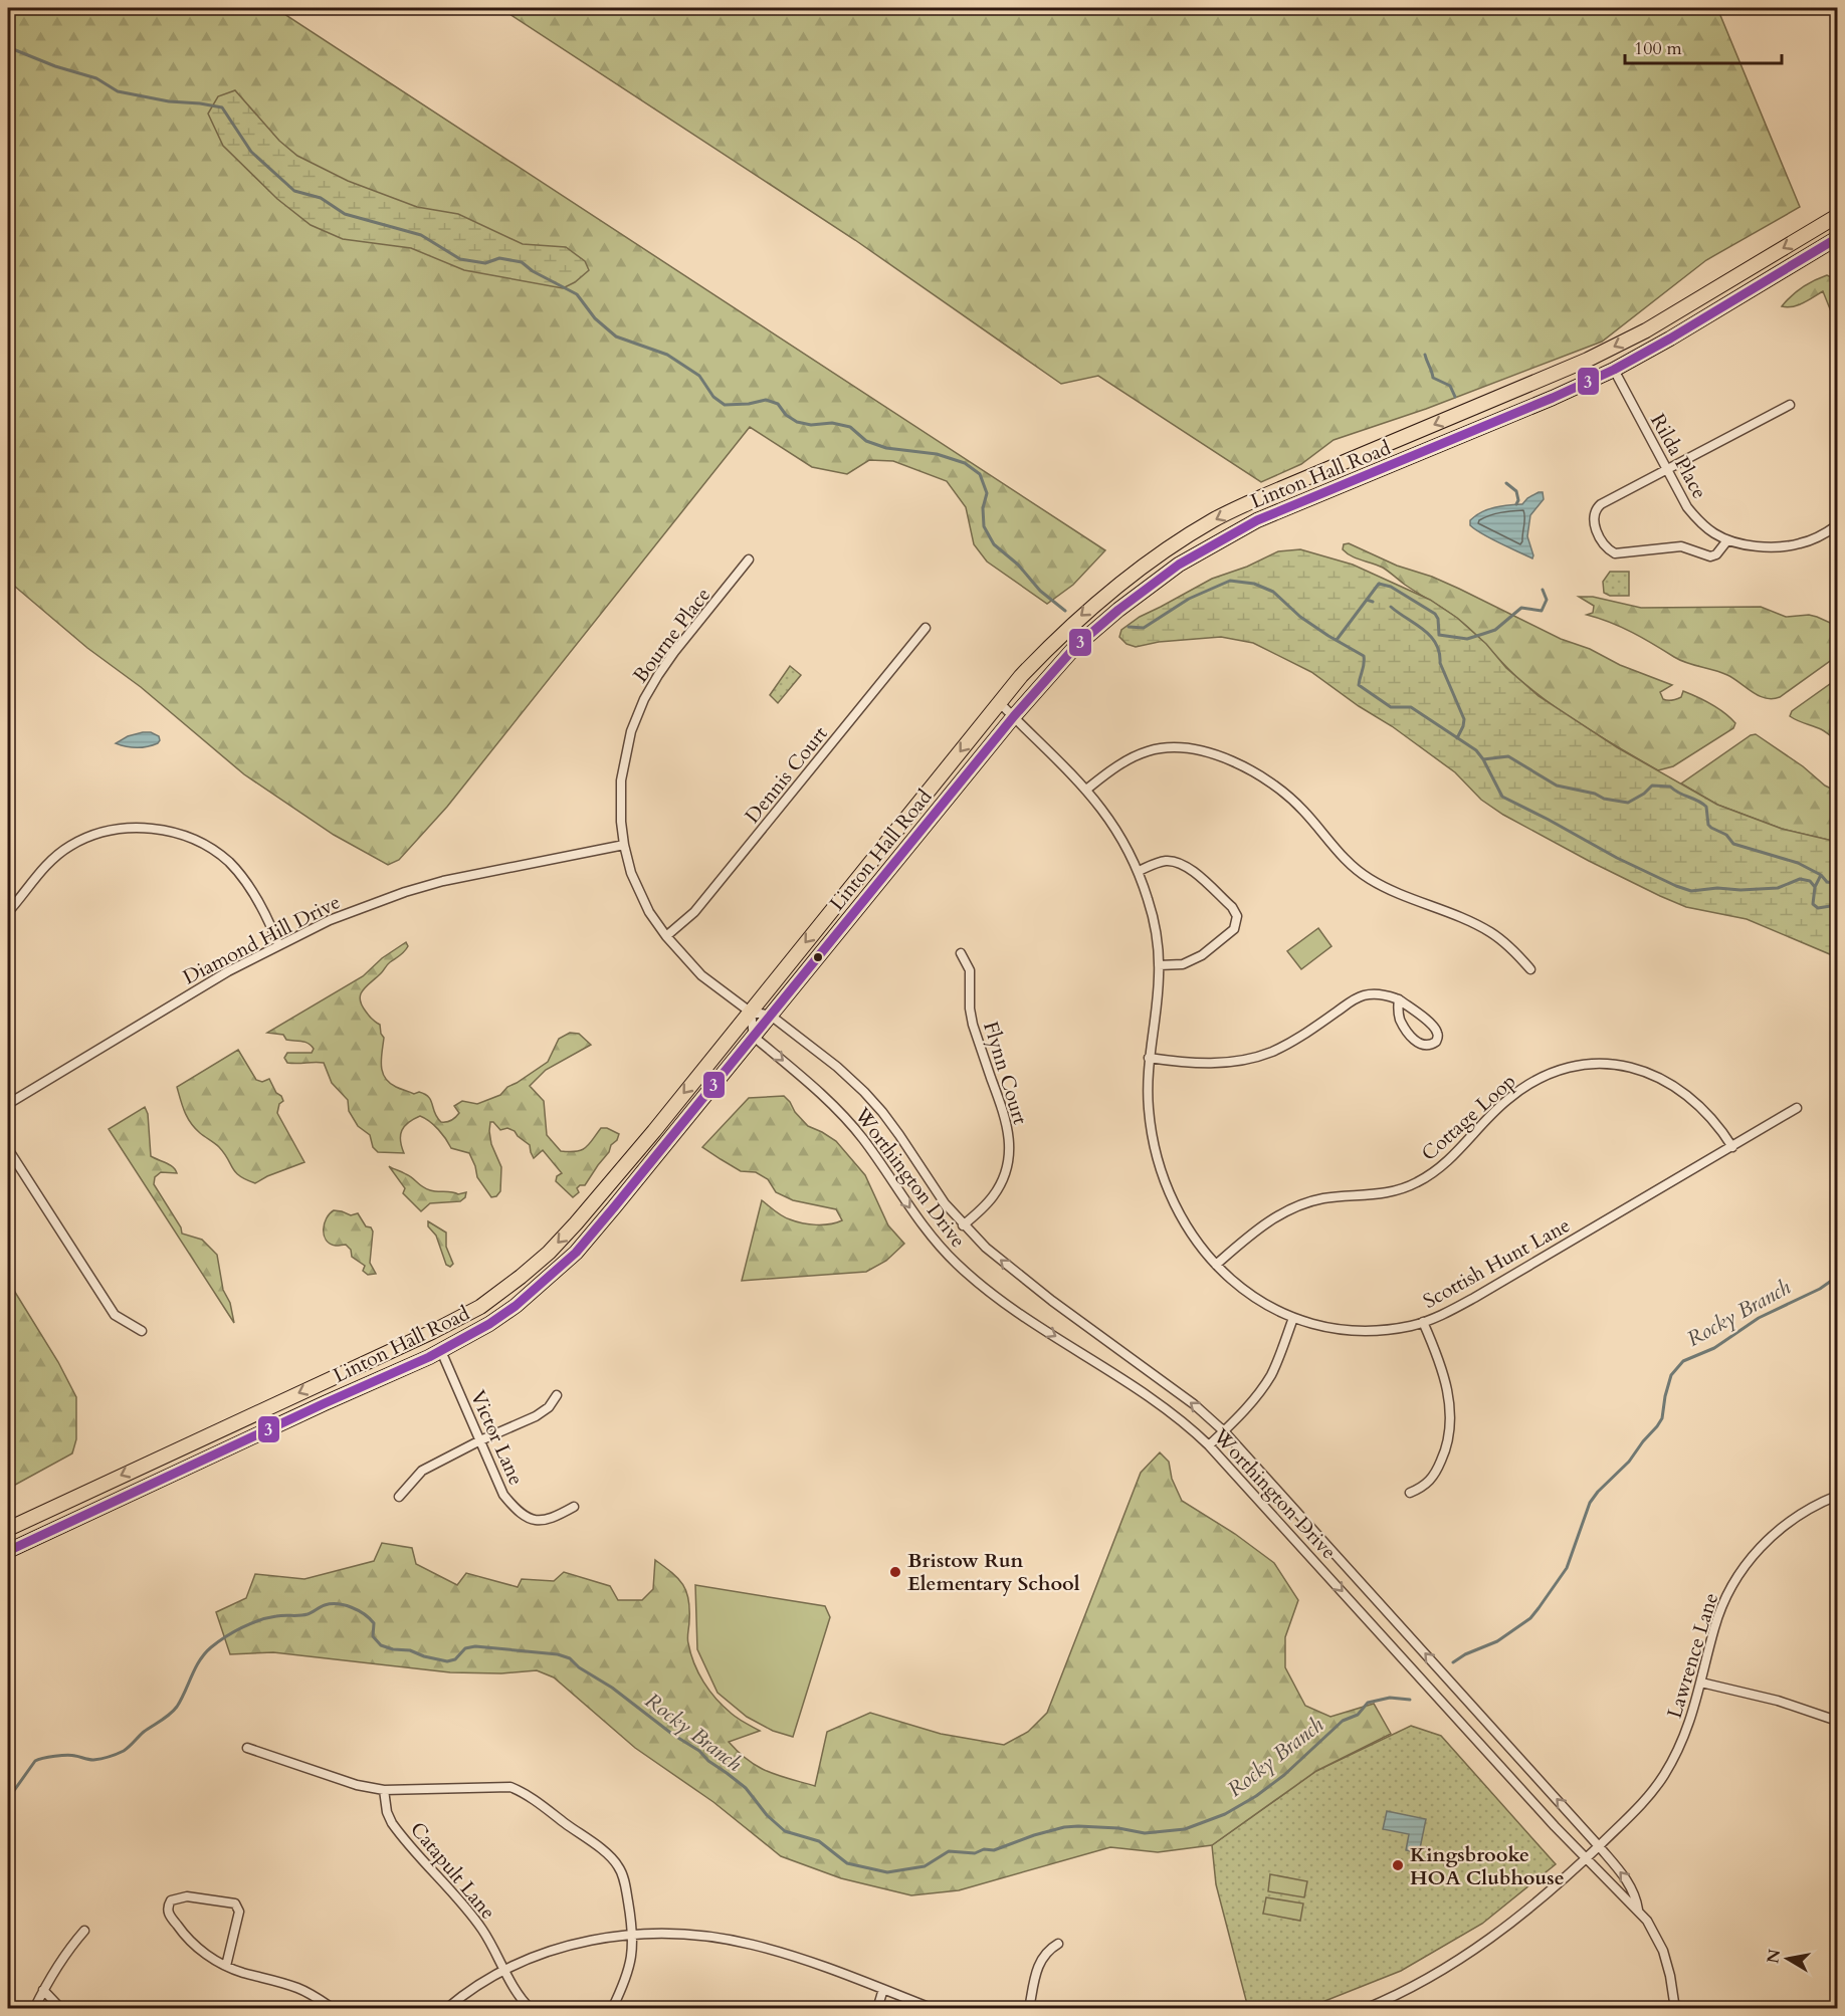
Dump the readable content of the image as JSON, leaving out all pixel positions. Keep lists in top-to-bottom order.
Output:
{
  "streets": {
    "main road": ["Linton Hall Road"],
    "street": [
      "Rilda Place",
      "Bourne Place",
      "Dennis Court",
      "Diamond Hill Drive",
      "Flynn Court",
      "Cottage Loop",
      "Worthington Drive",
      "Scottish Hunt Lane",
      "Victor Lane",
      "Lawrence Lane",
      "Catapult Lane"
    ]
  },
  "crossings": [
    ["Rilda Place", "Linton Hall Road"],
    ["Linton Hall Road", "Bourne Place"],
    ["Linton Hall Road", "Worthington Drive"],
    ["Linton Hall Road", "Scottish Hunt Lane"],
    ["Linton Hall Road", "Victor Lane"],
    ["Bourne Place", "Dennis Court"],
    ["Bourne Place", "Diamond Hill Drive"],
    ["Bourne Place", "Worthington Drive"],
    ["Flynn Court", "Worthington Drive"],
    ["Cottage Loop", "Scottish Hunt Lane"],
    ["Worthington Drive", "Lawrence Lane"]
  ],
  "water": ["Rocky Branch"],
  "places": ["Bristow Run Elementary School", "Kingsbrooke HOA Clubhouse"],
  "lines": ["transit line 3"],
  "scale_bar": "100 m",
  "north": "left"
}
